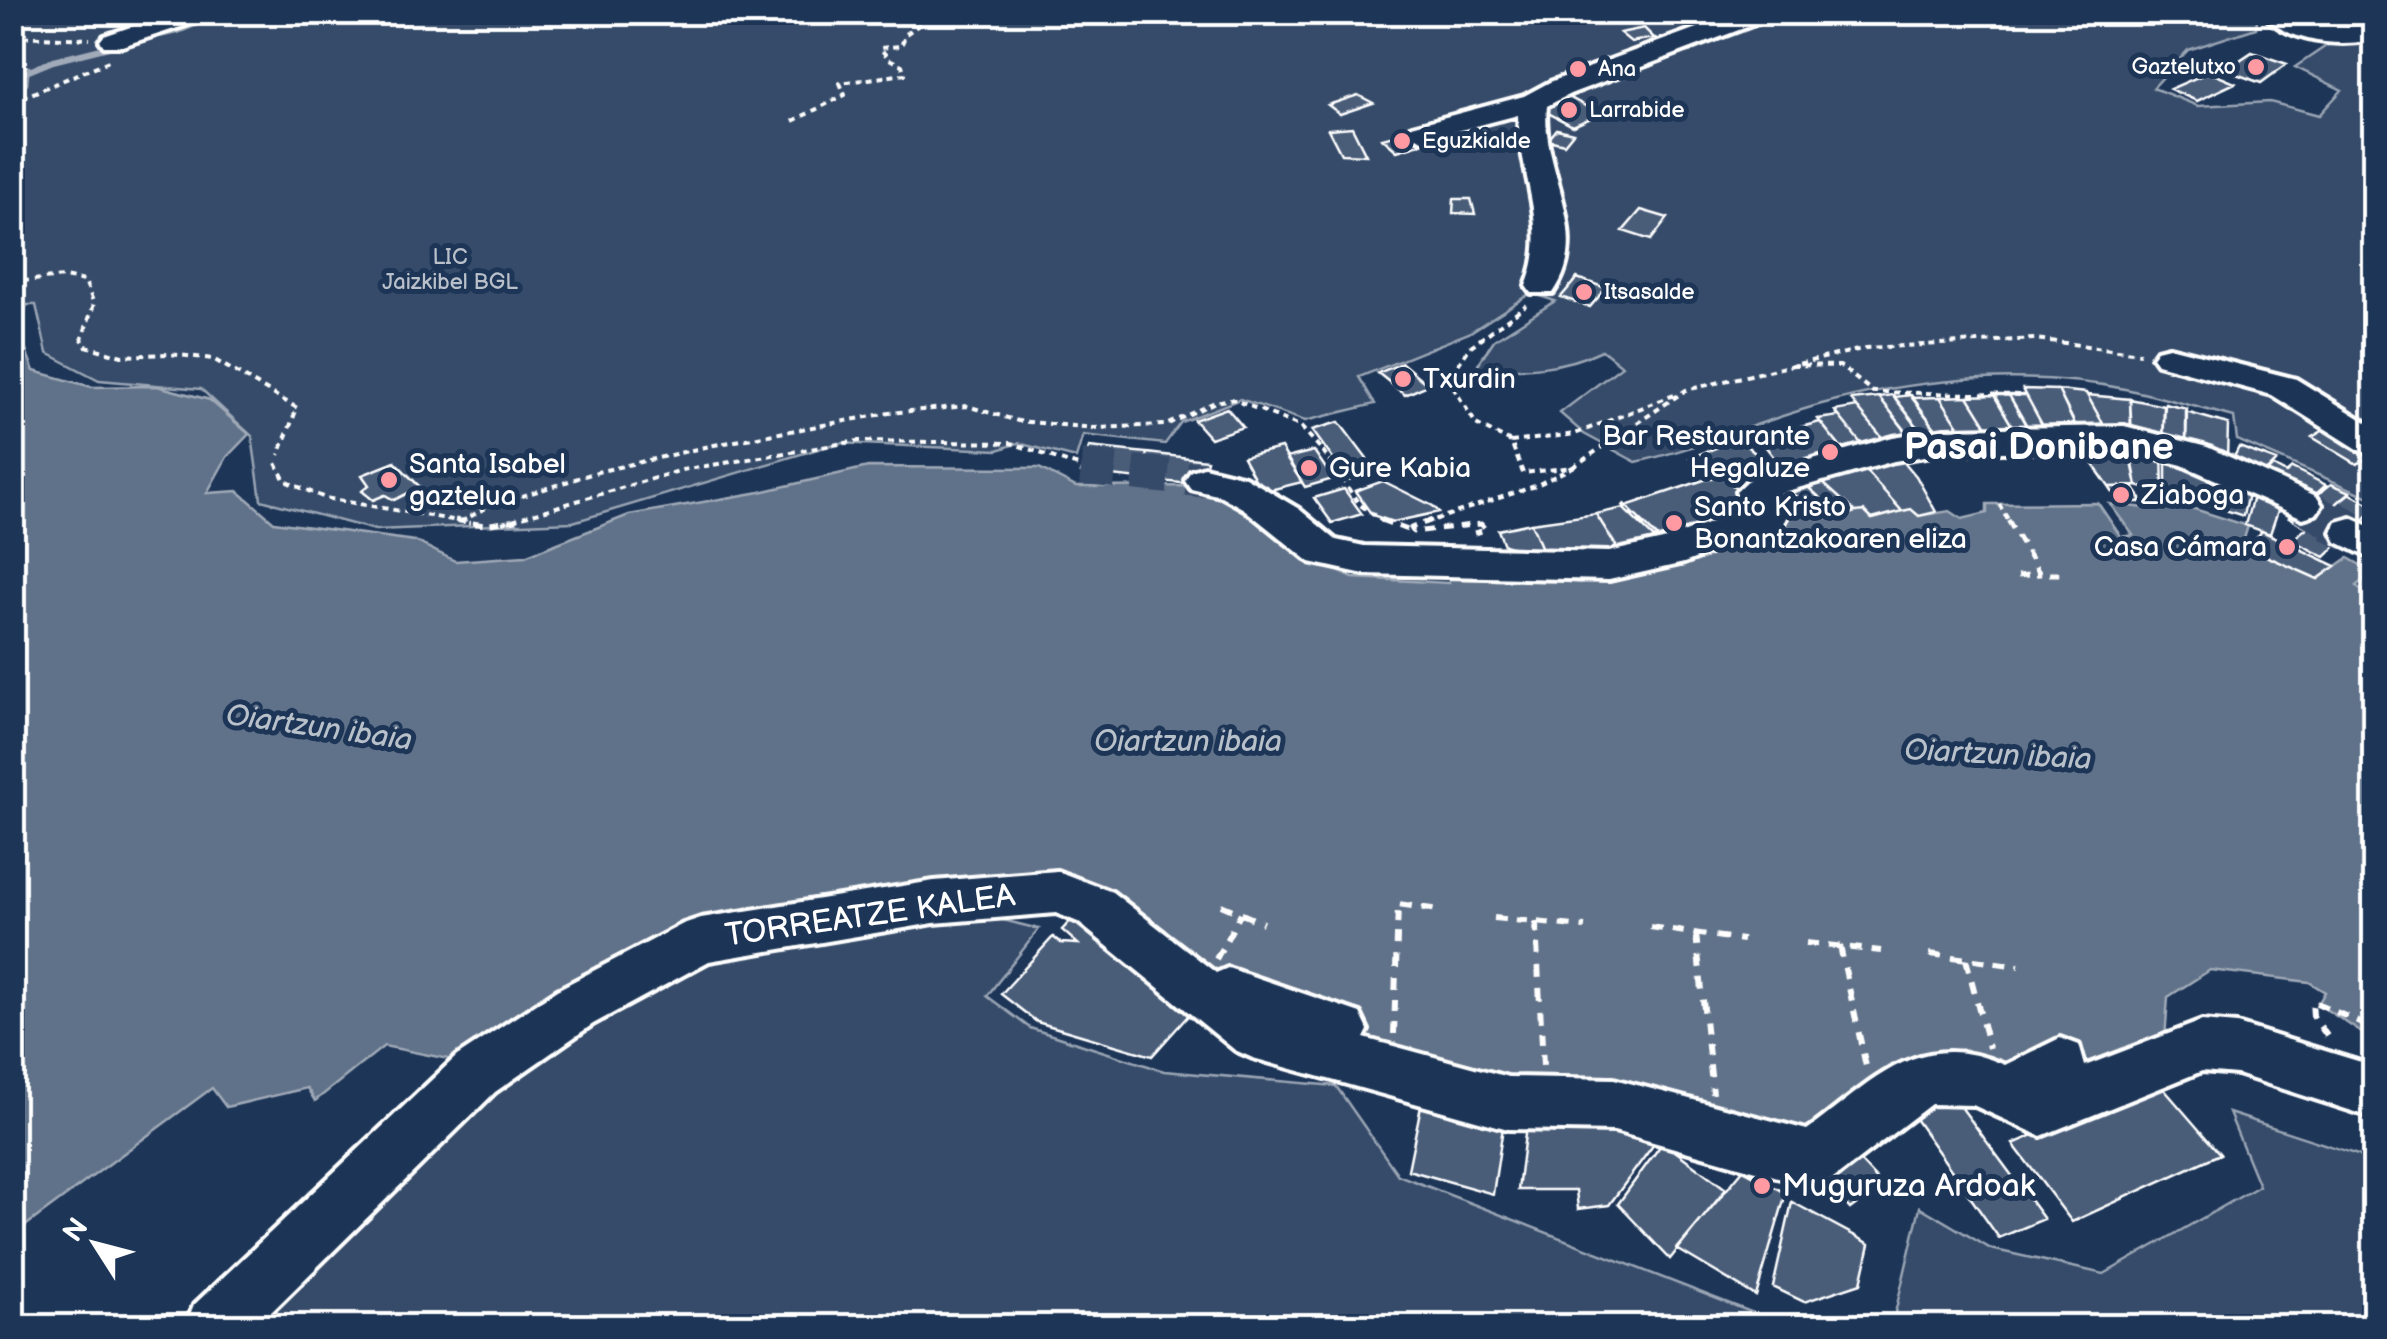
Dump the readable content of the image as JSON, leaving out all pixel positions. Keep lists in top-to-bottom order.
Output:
{
  "streets": {
    "street": ["TORREATZE KALEA"]
  },
  "districts": ["Pasai Donibane"],
  "water": ["Oiartzun ibaia"],
  "parks": ["LIC Jaizkibel BGL"],
  "places": [
    "Gaztelutxo",
    "Ana",
    "Larrabide",
    "Eguzkialde",
    "Itsasalde",
    "Txurdin",
    "Bar Restaurante Hegaluze",
    "Gure Kabia",
    "Santa Isabel gaztelua",
    "Ziaboga",
    "Santo Kristo Bonantzakoaren eliza",
    "Casa Cámara",
    "Muguruza Ardoak"
  ],
  "north": "top left"
}
